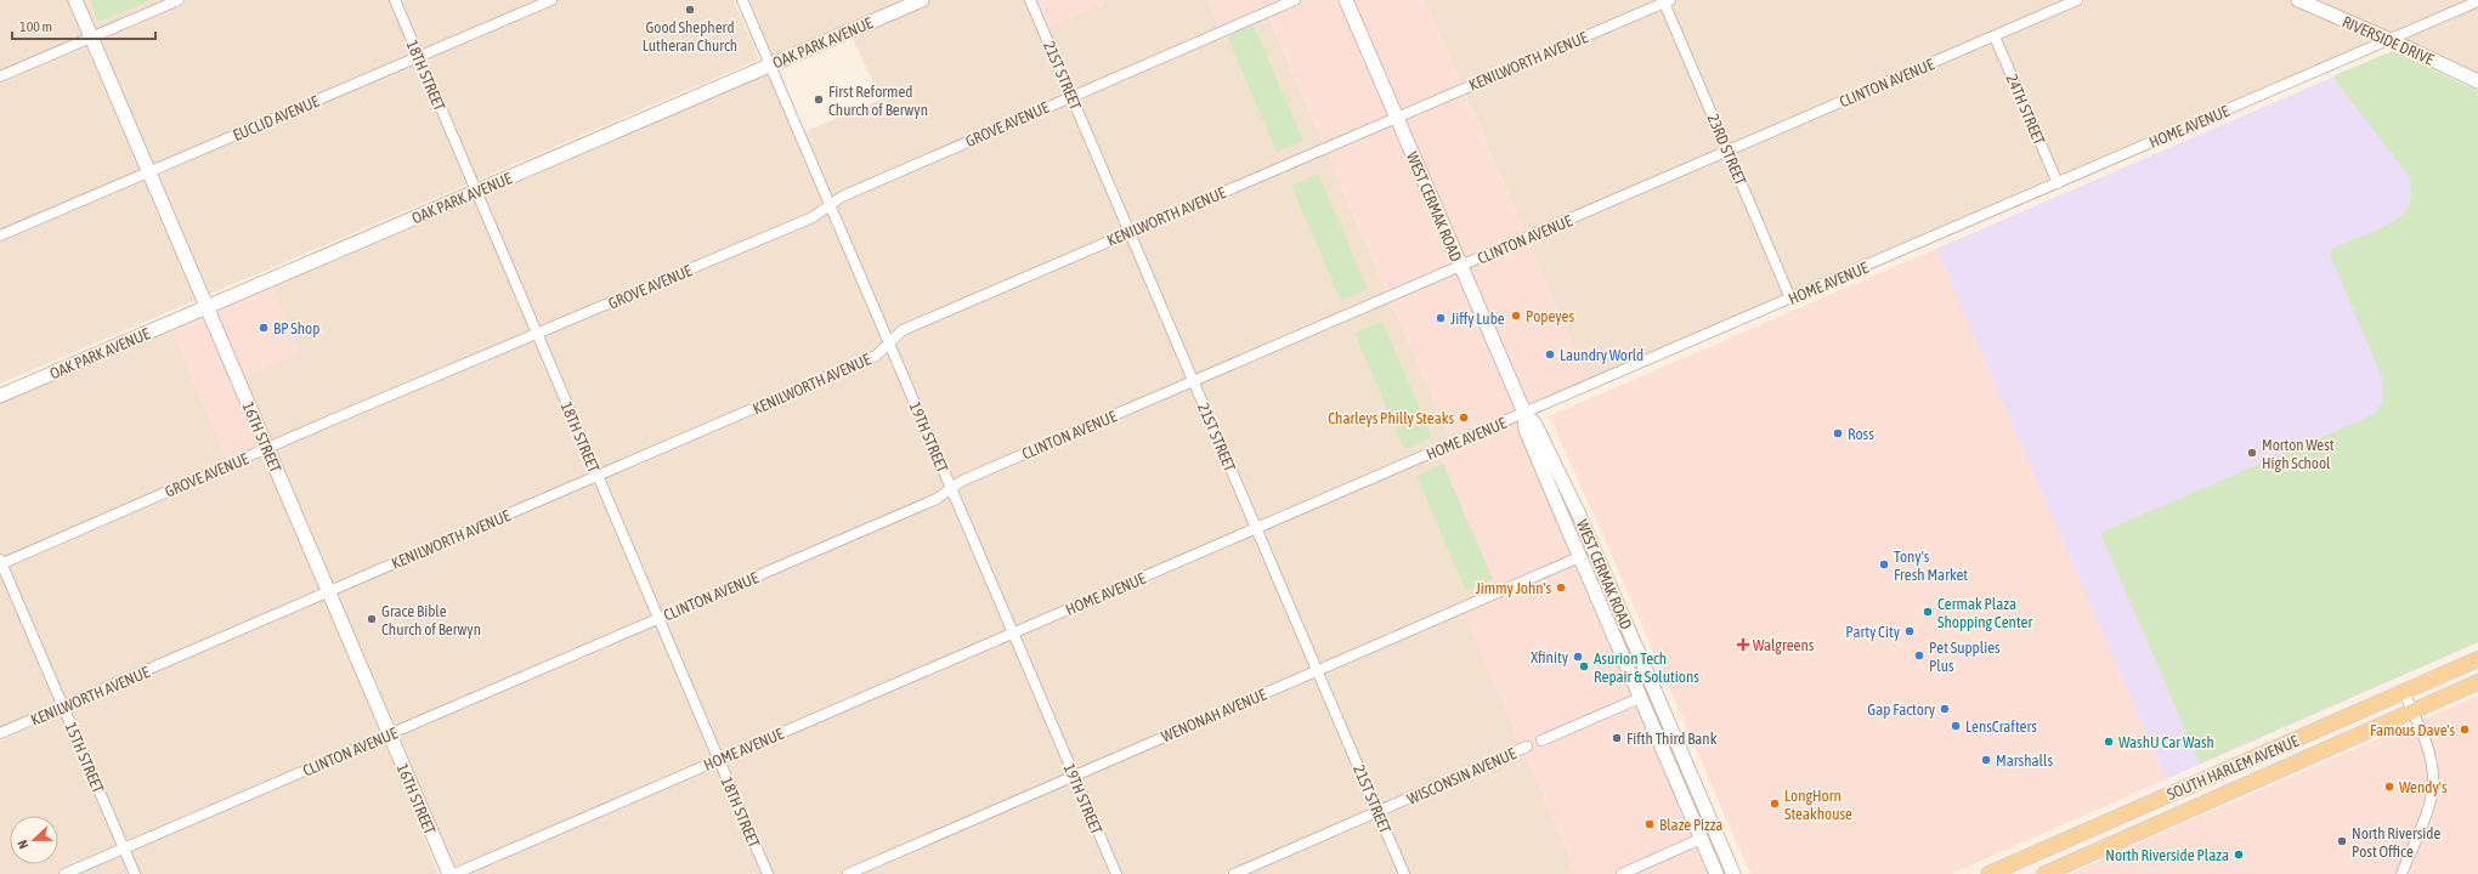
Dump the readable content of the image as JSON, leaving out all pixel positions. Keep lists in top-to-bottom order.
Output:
{
  "streets": {
    "main road": ["SOUTH HARLEM AVENUE"],
    "street": [
      "RIVERSIDE DRIVE",
      "OAK PARK AVENUE",
      "KENILWORTH AVENUE",
      "18TH STREET",
      "21ST STREET",
      "CLINTON AVENUE",
      "24TH STREET",
      "EUCLID AVENUE",
      "GROVE AVENUE",
      "HOME AVENUE",
      "23RD STREET",
      "WEST CERMAK ROAD",
      "16TH STREET",
      "19TH STREET",
      "WENONAH AVENUE",
      "15TH STREET",
      "WISCONSIN AVENUE"
    ]
  },
  "crossings": [
    ["RIVERSIDE DRIVE", "HOME AVENUE"],
    ["OAK PARK AVENUE", "18TH STREET"],
    ["OAK PARK AVENUE", "16TH STREET"],
    ["OAK PARK AVENUE", "19TH STREET"],
    ["KENILWORTH AVENUE", "18TH STREET"],
    ["KENILWORTH AVENUE", "21ST STREET"],
    ["KENILWORTH AVENUE", "23RD STREET"],
    ["KENILWORTH AVENUE", "WEST CERMAK ROAD"],
    ["KENILWORTH AVENUE", "16TH STREET"],
    ["KENILWORTH AVENUE", "19TH STREET"],
    ["KENILWORTH AVENUE", "15TH STREET"],
    ["18TH STREET", "CLINTON AVENUE"],
    ["18TH STREET", "EUCLID AVENUE"],
    ["18TH STREET", "GROVE AVENUE"],
    ["18TH STREET", "HOME AVENUE"],
    ["21ST STREET", "CLINTON AVENUE"],
    ["21ST STREET", "GROVE AVENUE"],
    ["21ST STREET", "HOME AVENUE"],
    ["21ST STREET", "WENONAH AVENUE"],
    ["21ST STREET", "WISCONSIN AVENUE"],
    ["CLINTON AVENUE", "24TH STREET"],
    ["CLINTON AVENUE", "23RD STREET"],
    ["CLINTON AVENUE", "WEST CERMAK ROAD"],
    ["CLINTON AVENUE", "16TH STREET"],
    ["CLINTON AVENUE", "19TH STREET"],
    ["CLINTON AVENUE", "15TH STREET"],
    ["24TH STREET", "HOME AVENUE"],
    ["EUCLID AVENUE", "16TH STREET"],
    ["GROVE AVENUE", "16TH STREET"],
    ["GROVE AVENUE", "19TH STREET"],
    ["GROVE AVENUE", "15TH STREET"],
    ["HOME AVENUE", "23RD STREET"],
    ["HOME AVENUE", "WEST CERMAK ROAD"],
    ["HOME AVENUE", "19TH STREET"],
    ["WEST CERMAK ROAD", "WENONAH AVENUE"],
    ["19TH STREET", "WENONAH AVENUE"]
  ],
  "places": {
    "other": [
      "Good Shepherd Lutheran Church",
      "First Reformed Church of Berwyn",
      "Popeyes",
      "Jiffy Lube",
      "BP Shop",
      "Laundry World",
      "Charleys Philly Steaks",
      "Ross",
      "Morton West High School",
      "Tony's Fresh Market",
      "Jimmy John's",
      "Cermak Plaza Shopping Center",
      "Grace Bible Church of Berwyn",
      "Party City",
      "Pet Supplies Plus",
      "Xfinity",
      "Asurion Tech Repair & Solutions",
      "Gap Factory",
      "LensCrafters",
      "Famous Dave's",
      "Fifth Third Bank",
      "WashU Car Wash",
      "Marshalls",
      "Wendy's",
      "LongHorn Steakhouse",
      "Blaze Pizza",
      "North Riverside Post Office",
      "North Riverside Plaza"
    ],
    "health": ["Walgreens"]
  },
  "scale_bar": "100 m",
  "north": "left"
}
